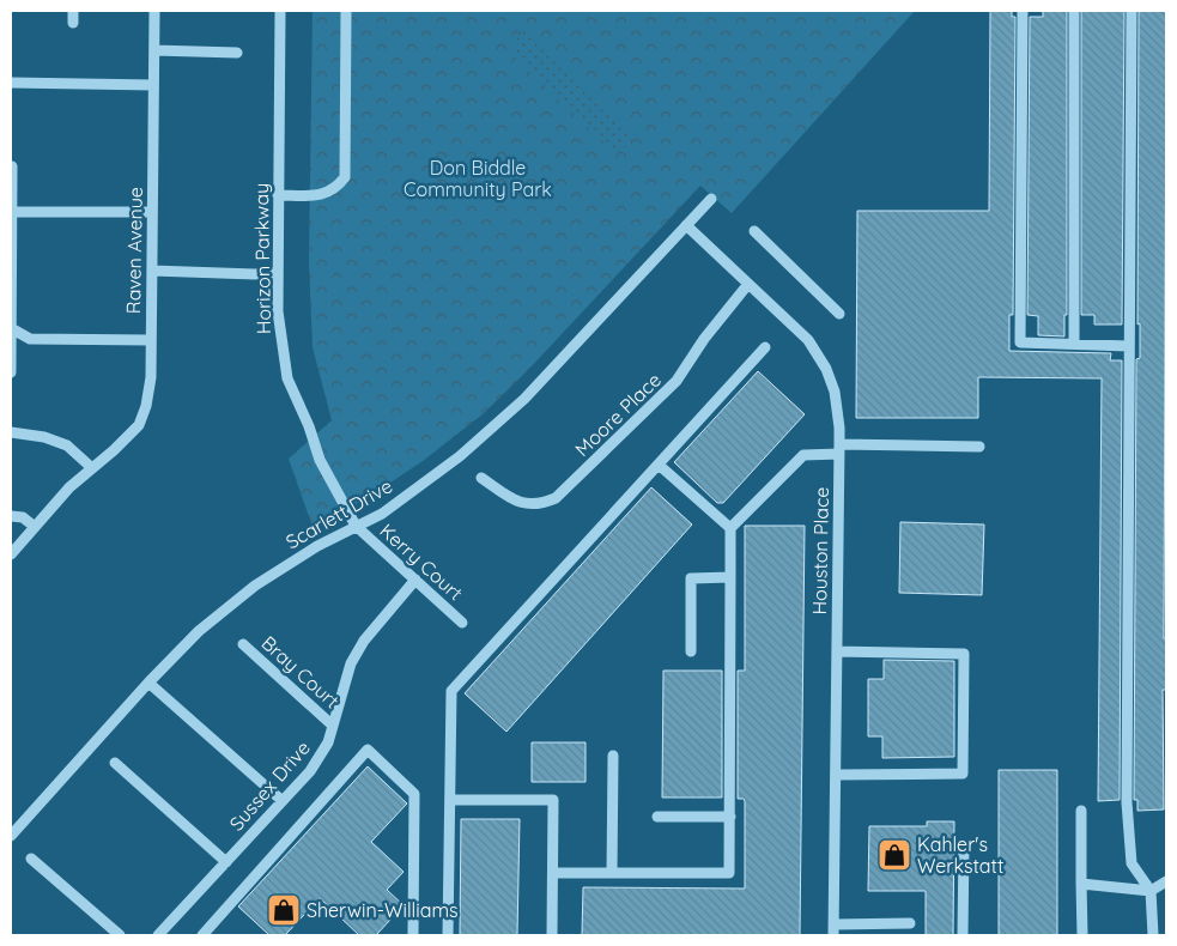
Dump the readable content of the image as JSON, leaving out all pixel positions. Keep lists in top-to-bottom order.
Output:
{
  "streets": {
    "street": [
      "Raven Avenue",
      "Horizon Parkway",
      "Moore Place",
      "Scarlett Drive",
      "Houston Place",
      "Kerry Court",
      "Bray Court",
      "Sussex Drive"
    ]
  },
  "crossings": [
    ["Horizon Parkway", "Scarlett Drive"],
    ["Horizon Parkway", "Kerry Court"],
    ["Moore Place", "Houston Place"],
    ["Scarlett Drive", "Houston Place"],
    ["Scarlett Drive", "Kerry Court"],
    ["Kerry Court", "Sussex Drive"],
    ["Bray Court", "Sussex Drive"]
  ],
  "parks": ["Don Biddle Community Park"],
  "places": {
    "shop": ["Kahler's Werkstatt", "Sherwin-Williams"]
  }
}
